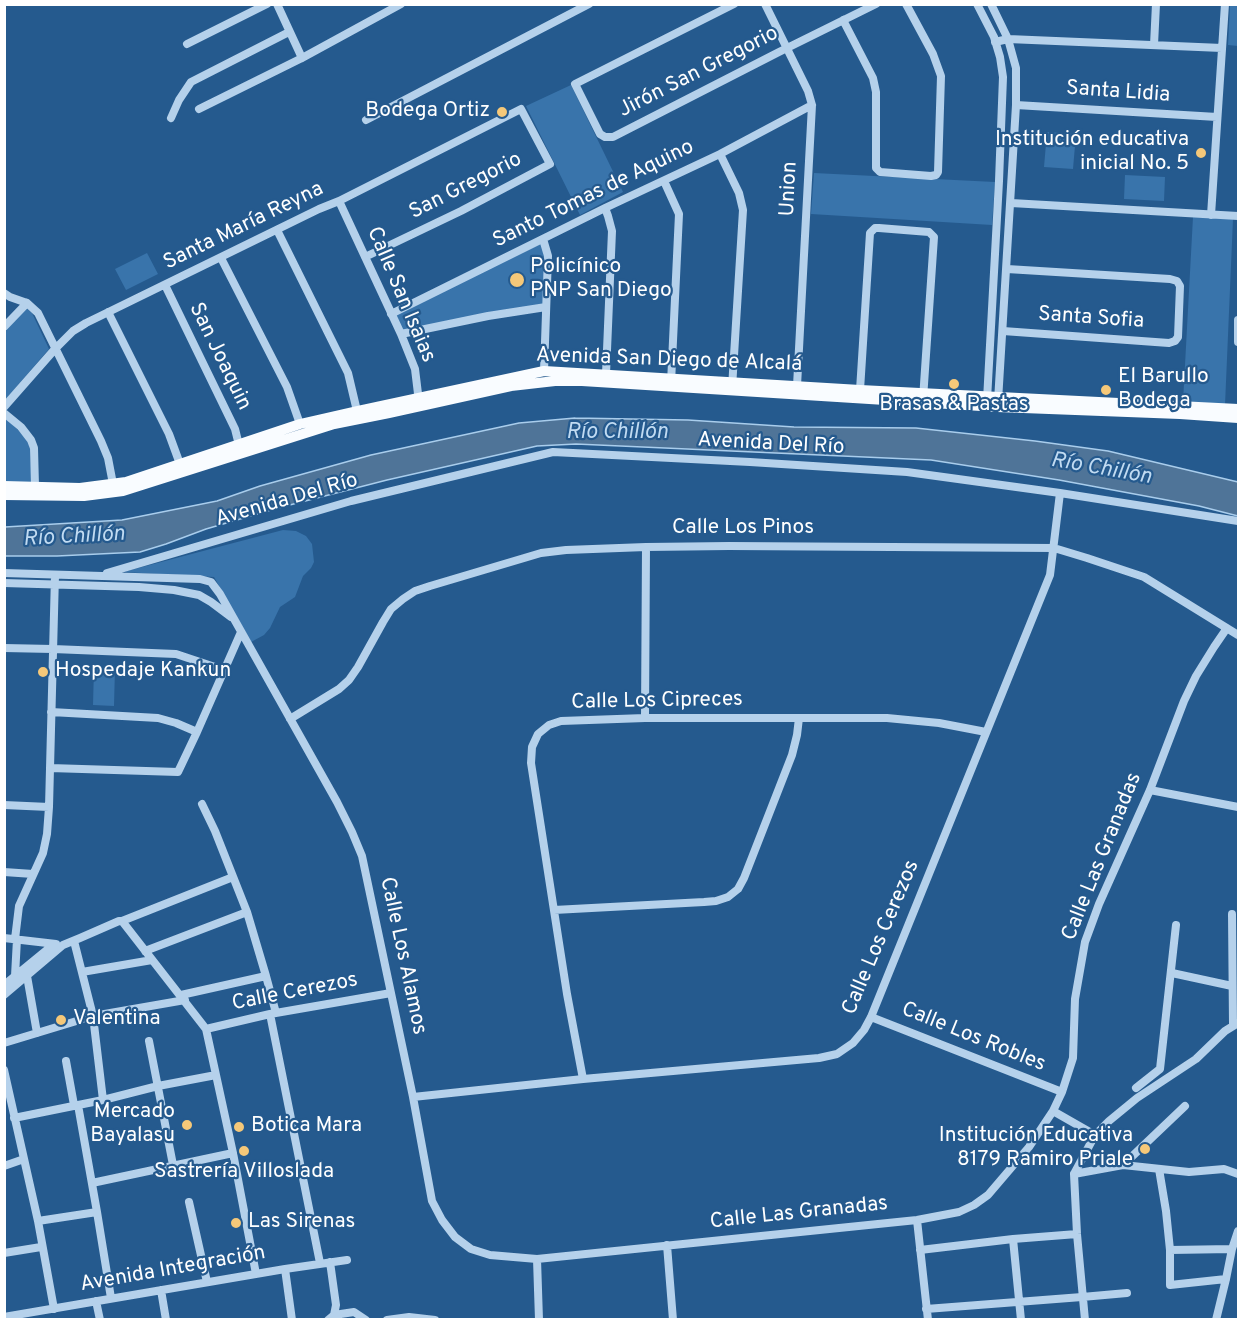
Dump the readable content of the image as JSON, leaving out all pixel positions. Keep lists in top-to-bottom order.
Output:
{
  "streets": {
    "main road": ["Avenida San Diego de Alcalá"],
    "street": [
      "Jirón San Gregorio",
      "Santa Lidia",
      "San Gregorio",
      "Union",
      "Santo Tomas de Aquino",
      "Santa María Reyna",
      "Calle San Isaias",
      "Santa Sofia",
      "San Joaquin",
      "Avenida Del Río",
      "Calle Los Pinos",
      "Calle Los Cipreces",
      "Calle Las Granadas",
      "Calle Los Cerezos",
      "Calle Los Alamos",
      "Calle Cerezos",
      "Calle Los Robles",
      "Avenida Integración"
    ]
  },
  "crossings": [
    ["Jirón San Gregorio", "Union"],
    ["San Gregorio", "Santa María Reyna"],
    ["San Gregorio", "Calle San Isaias"],
    ["Union", "Santo Tomas de Aquino"],
    ["Union", "Avenida San Diego de Alcalá"],
    ["Santo Tomas de Aquino", "Calle San Isaias"],
    ["Santa María Reyna", "Calle San Isaias"],
    ["Santa María Reyna", "San Joaquin"],
    ["Calle San Isaias", "Avenida San Diego de Alcalá"],
    ["San Joaquin", "Avenida San Diego de Alcalá"],
    ["Avenida Del Río", "Calle Los Cerezos"],
    ["Avenida Del Río", "Calle Los Alamos"],
    ["Calle Los Pinos", "Calle Las Granadas"],
    ["Calle Los Pinos", "Calle Los Cerezos"],
    ["Calle Los Pinos", "Calle Los Alamos"],
    ["Calle Los Cipreces", "Calle Los Cerezos"],
    ["Calle Las Granadas", "Calle Los Alamos"],
    ["Calle Las Granadas", "Calle Los Robles"],
    ["Calle Los Cerezos", "Calle Los Alamos"],
    ["Calle Los Cerezos", "Calle Los Robles"],
    ["Calle Los Alamos", "Calle Cerezos"]
  ],
  "water": ["Río Chillón"],
  "places": [
    "Bodega Ortiz",
    "Institución educativa inicial No. 5",
    "Policínico PNP San Diego",
    "Brasas & Pastas",
    "El Barullo Bodega",
    "Hospedaje Kankun",
    "Valentina",
    "Mercado Bayalasu",
    "Botica Mara",
    "Institución Educativa 8179 Ramiro Priale",
    "Sastrería Villoslada",
    "Las Sirenas"
  ]
}
